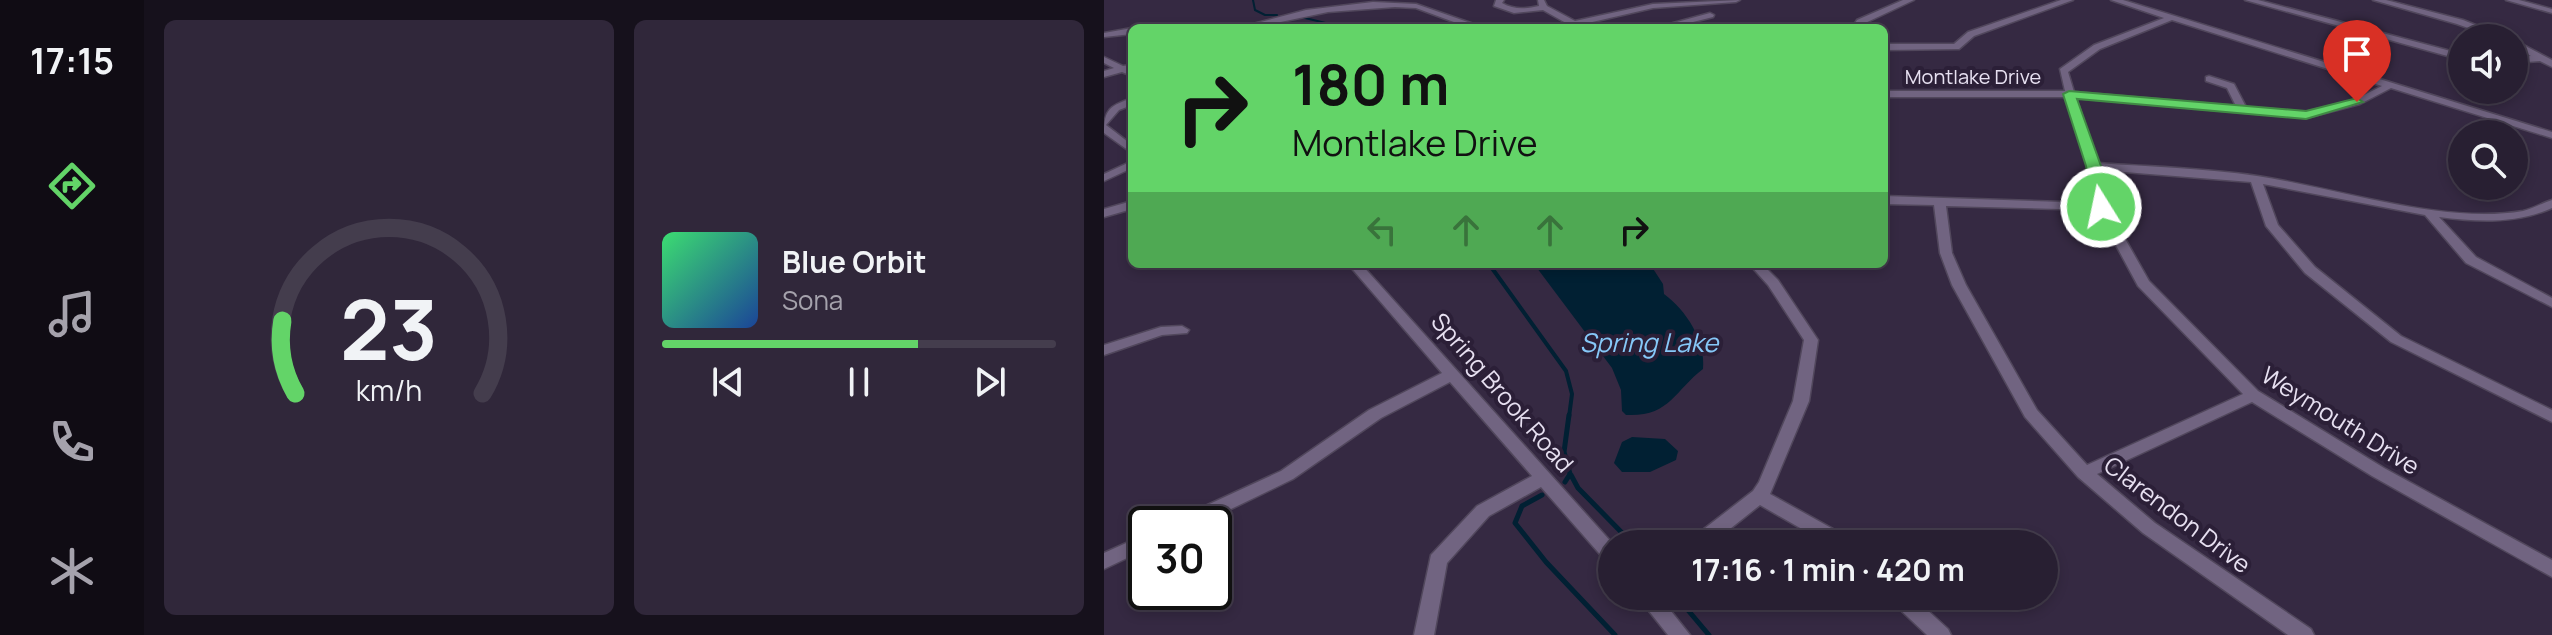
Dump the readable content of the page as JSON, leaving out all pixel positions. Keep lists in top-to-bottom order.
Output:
{
  "streets": {
    "street": [
      "Montlake Drive",
      "Spring Brook Road",
      "Weymouth Drive",
      "Clarendon Drive"
    ]
  },
  "crossings": [
    ["Montlake Drive", "Weymouth Drive"]
  ],
  "water": ["Spring Lake"],
  "page": {
    "tabs": "17:15",
    "turn": ["180 m", "Montlake Drive"],
    "song": ["Blue Orbit", "Sona"],
    "limit": "30",
    "trip": "17:16 · 1 min · 420 m",
    "gauge": ["23", "km/h"]
  }
}
